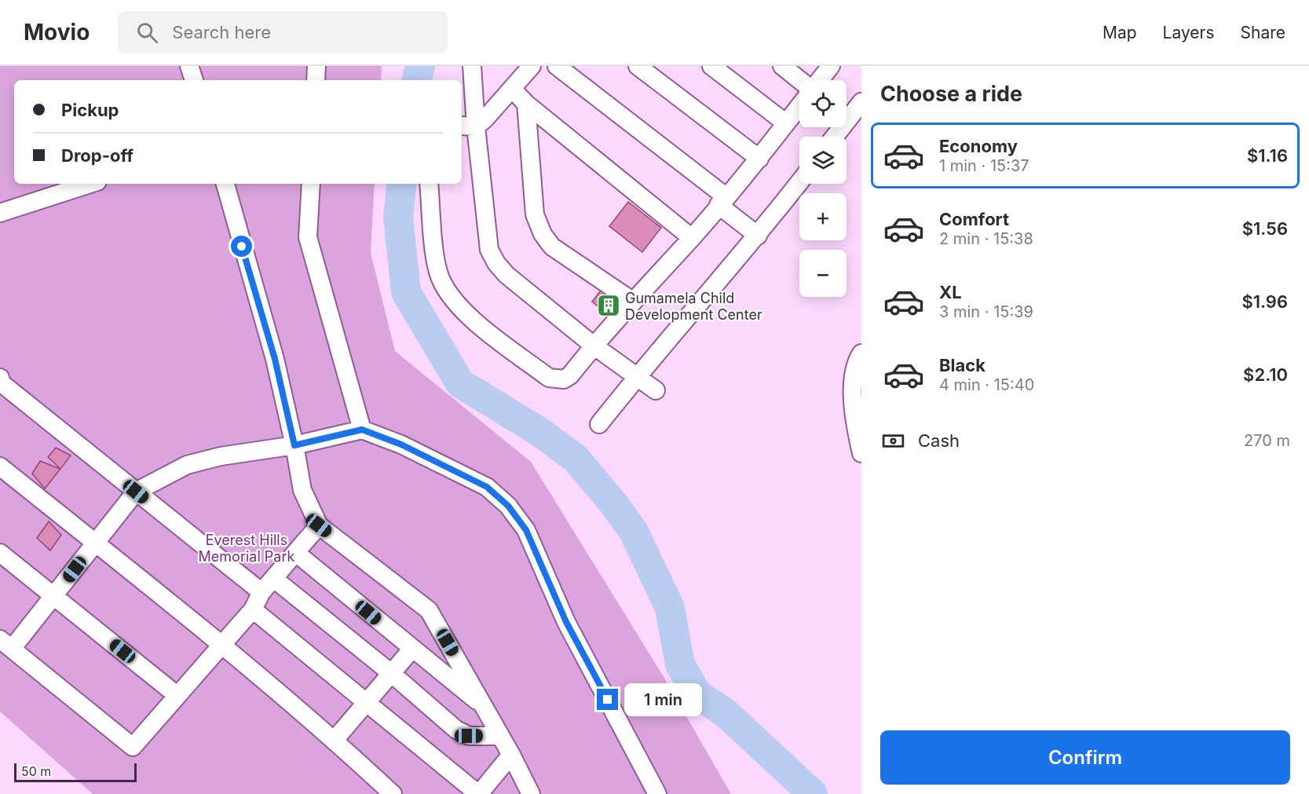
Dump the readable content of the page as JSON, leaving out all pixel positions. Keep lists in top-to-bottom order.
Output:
{
  "parks": ["Everest Hills Memorial Park"],
  "places": {
    "building": ["Gumamela Child Development Center"]
  },
  "scale_bar": "50 m",
  "page": {
    "header": "Movio",
    "search": "Search here",
    "nav": ["Map", "Layers", "Share"],
    "heading": "Choose a ride",
    "map_buttons": ["+", "−"],
    "banner": ["Pickup", "Drop-off"],
    "list": [
      {
        "name": "Economy",
        "note": "1 min · 15:37",
        "value": "$1.16"
      },
      {
        "name": "Comfort",
        "note": "2 min · 15:38",
        "value": "$1.56"
      },
      {
        "name": "XL",
        "note": "3 min · 15:39",
        "value": "$1.96"
      },
      {
        "name": "Black",
        "note": "4 min · 15:40",
        "value": "$2.10"
      }
    ],
    "pay": ["Cash", "270 m"],
    "bubble": "1 min",
    "buttons": "Confirm",
    "scale": "50 m"
  }
}
